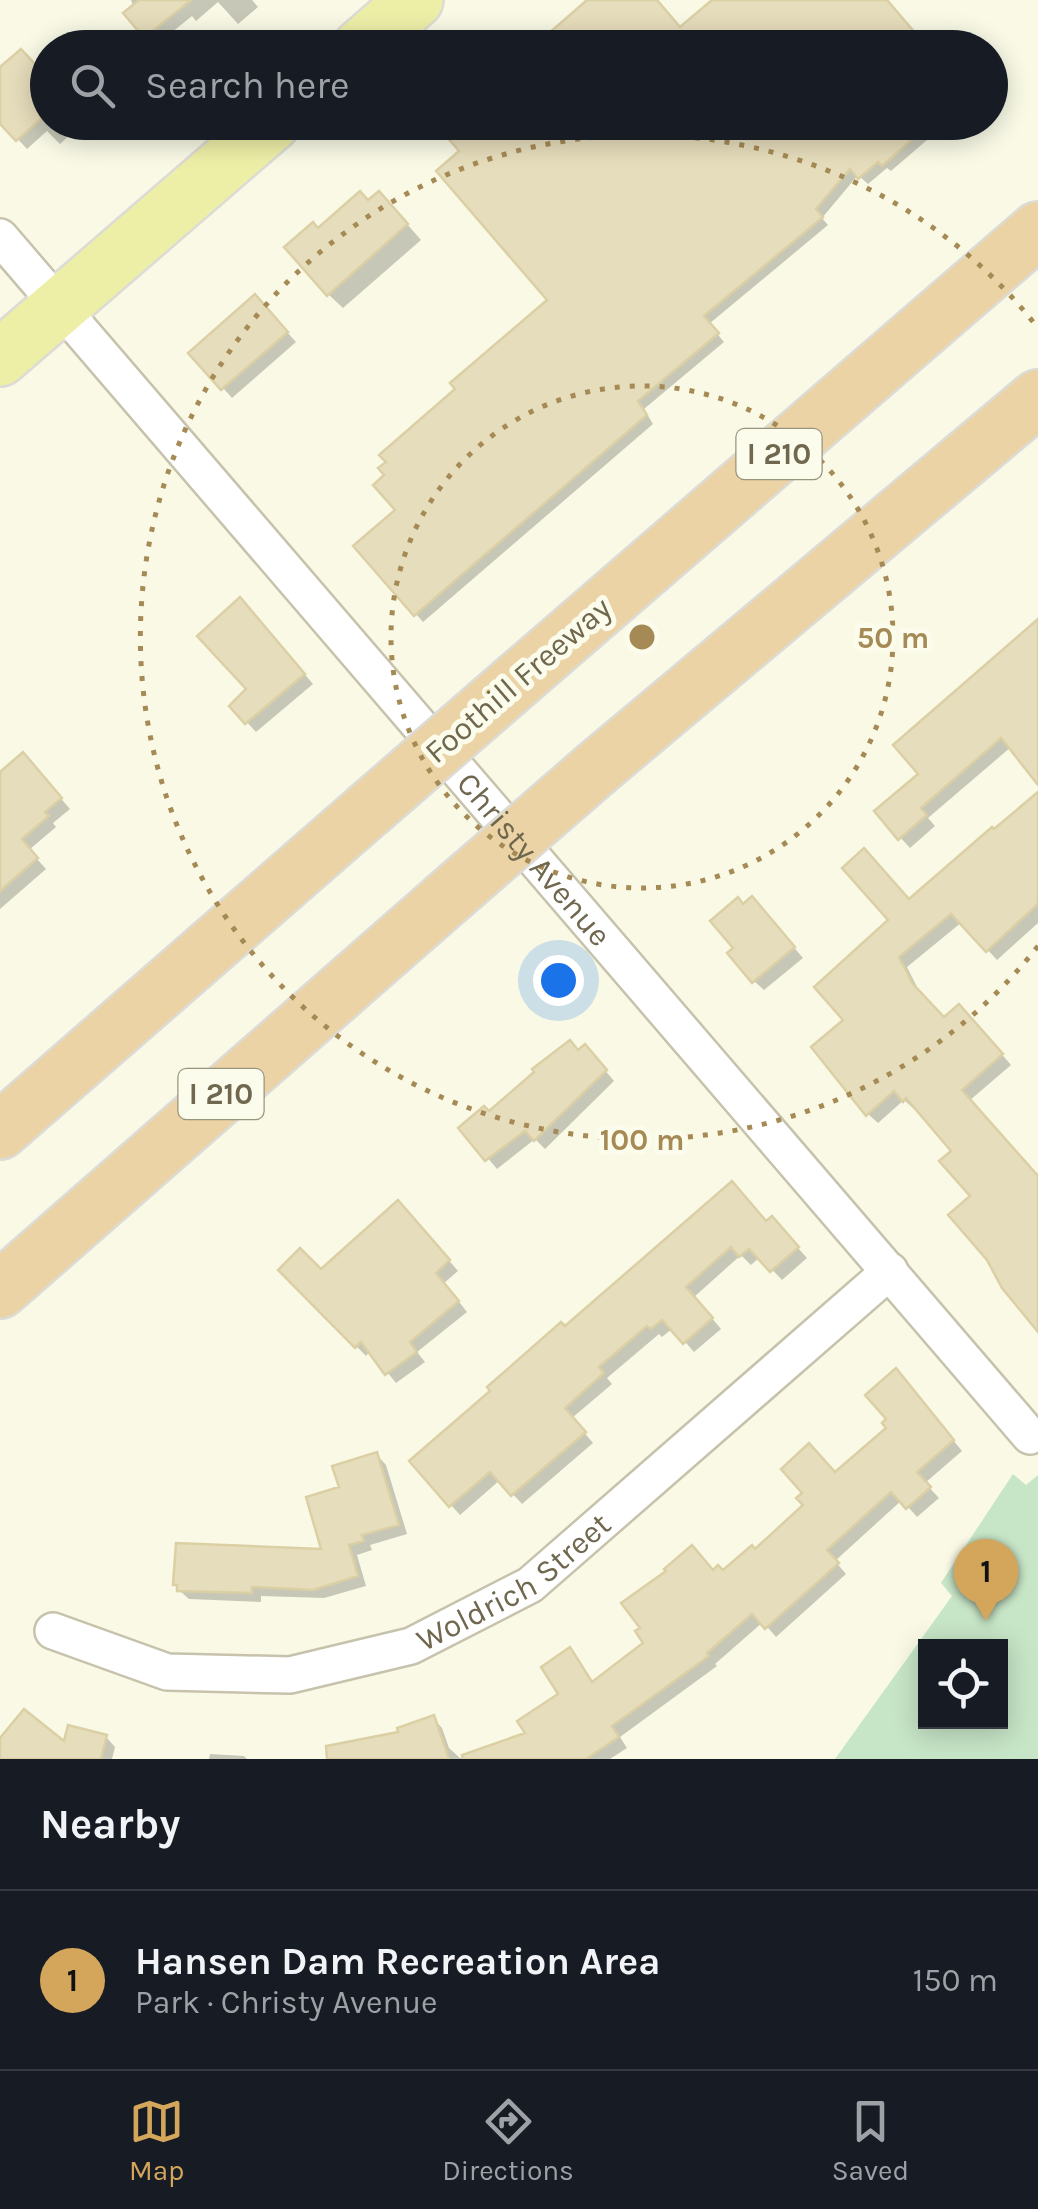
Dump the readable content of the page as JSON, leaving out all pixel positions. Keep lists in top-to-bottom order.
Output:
{
  "streets": {
    "highway": ["I 210", "Foothill Freeway"],
    "street": ["Christy Avenue", "Woldrich Street"]
  },
  "crossings": [
    ["Christy Avenue", "Woldrich Street"]
  ],
  "page": {
    "search": "Search here",
    "pins": "1",
    "heading": "Nearby",
    "list": [
      {
        "mark": "1",
        "name": "Hansen Dam Recreation Area",
        "note": "Park · Christy Avenue",
        "value": "150 m"
      }
    ],
    "nav": ["Map", "Directions", "Saved"]
  },
  "rings": ["50 m", "100 m"]
}
